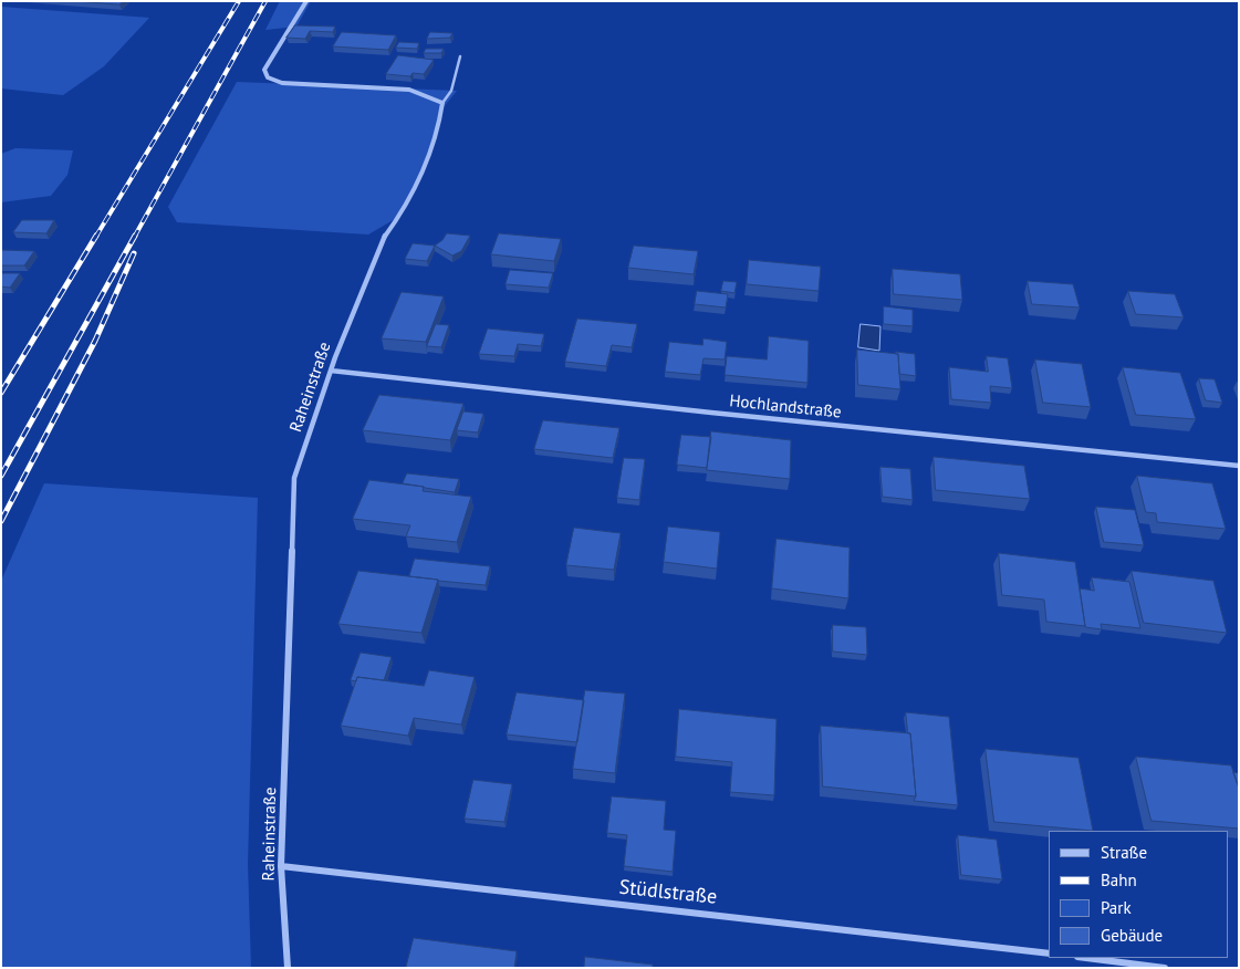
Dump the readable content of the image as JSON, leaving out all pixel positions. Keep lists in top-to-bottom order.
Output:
{
  "streets": {
    "street": ["Raheinstraße", "Hochlandstraße", "Stüdlstraße"]
  },
  "crossings": [
    ["Raheinstraße", "Hochlandstraße"],
    ["Raheinstraße", "Stüdlstraße"]
  ],
  "legend": [
    "Straße",
    "Bahn",
    "Park",
    "Gebäude"
  ]
}
